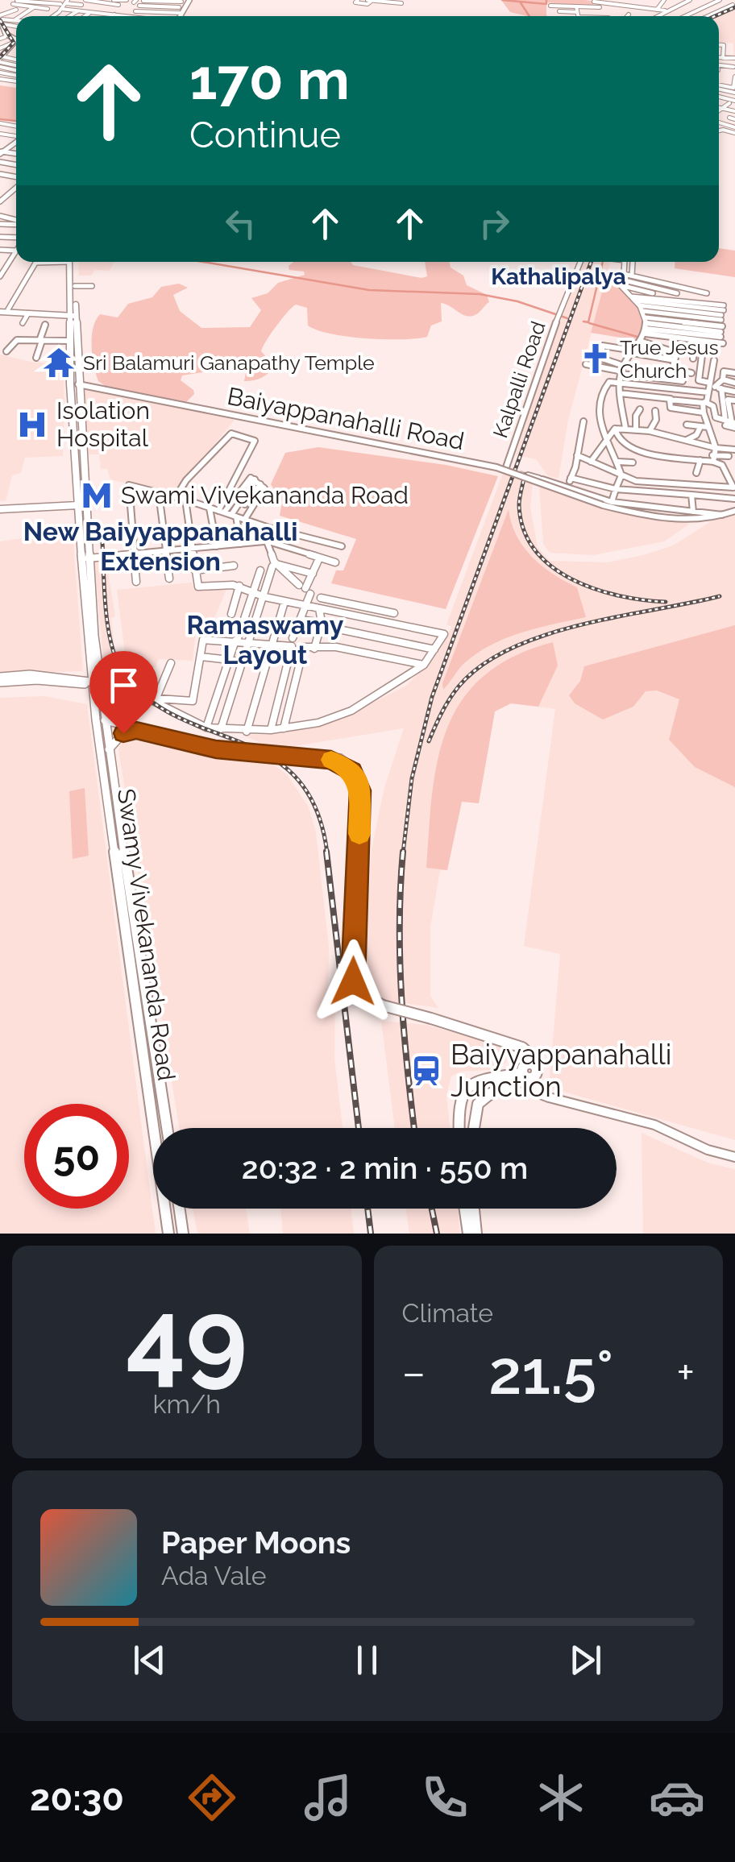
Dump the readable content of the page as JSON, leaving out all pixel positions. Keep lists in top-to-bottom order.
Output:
{
  "streets": {
    "main road": ["Swamy Vivekananda Road"],
    "street": ["Kalpalli Road", "Baiyappanahalli Road"]
  },
  "crossings": [
    ["Kalpalli Road", "Baiyappanahalli Road"],
    ["Baiyappanahalli Road", "Swamy Vivekananda Road"]
  ],
  "districts": ["Kathalipalya", "New Baiyyappanahalli Extension", "Ramaswamy Layout"],
  "places": {
    "church": ["True Jesus Church"],
    "temple": ["Sri Balamuri Ganapathy Temple"],
    "hospital": ["Isolation Hospital"],
    "metro station": ["Swami Vivekananda Road"],
    "station": ["Baiyyappanahalli Junction"]
  },
  "page": {
    "turn": ["170 m", "Continue"],
    "limit": "50",
    "trip": "20:32 · 2 min · 550 m",
    "tile": [
      ["49", "km/h"],
      "Climate"
    ],
    "heat": ["−", "21.5°", "+"],
    "song": ["Paper Moons", "Ada Vale"],
    "tabs": "20:30"
  }
}
